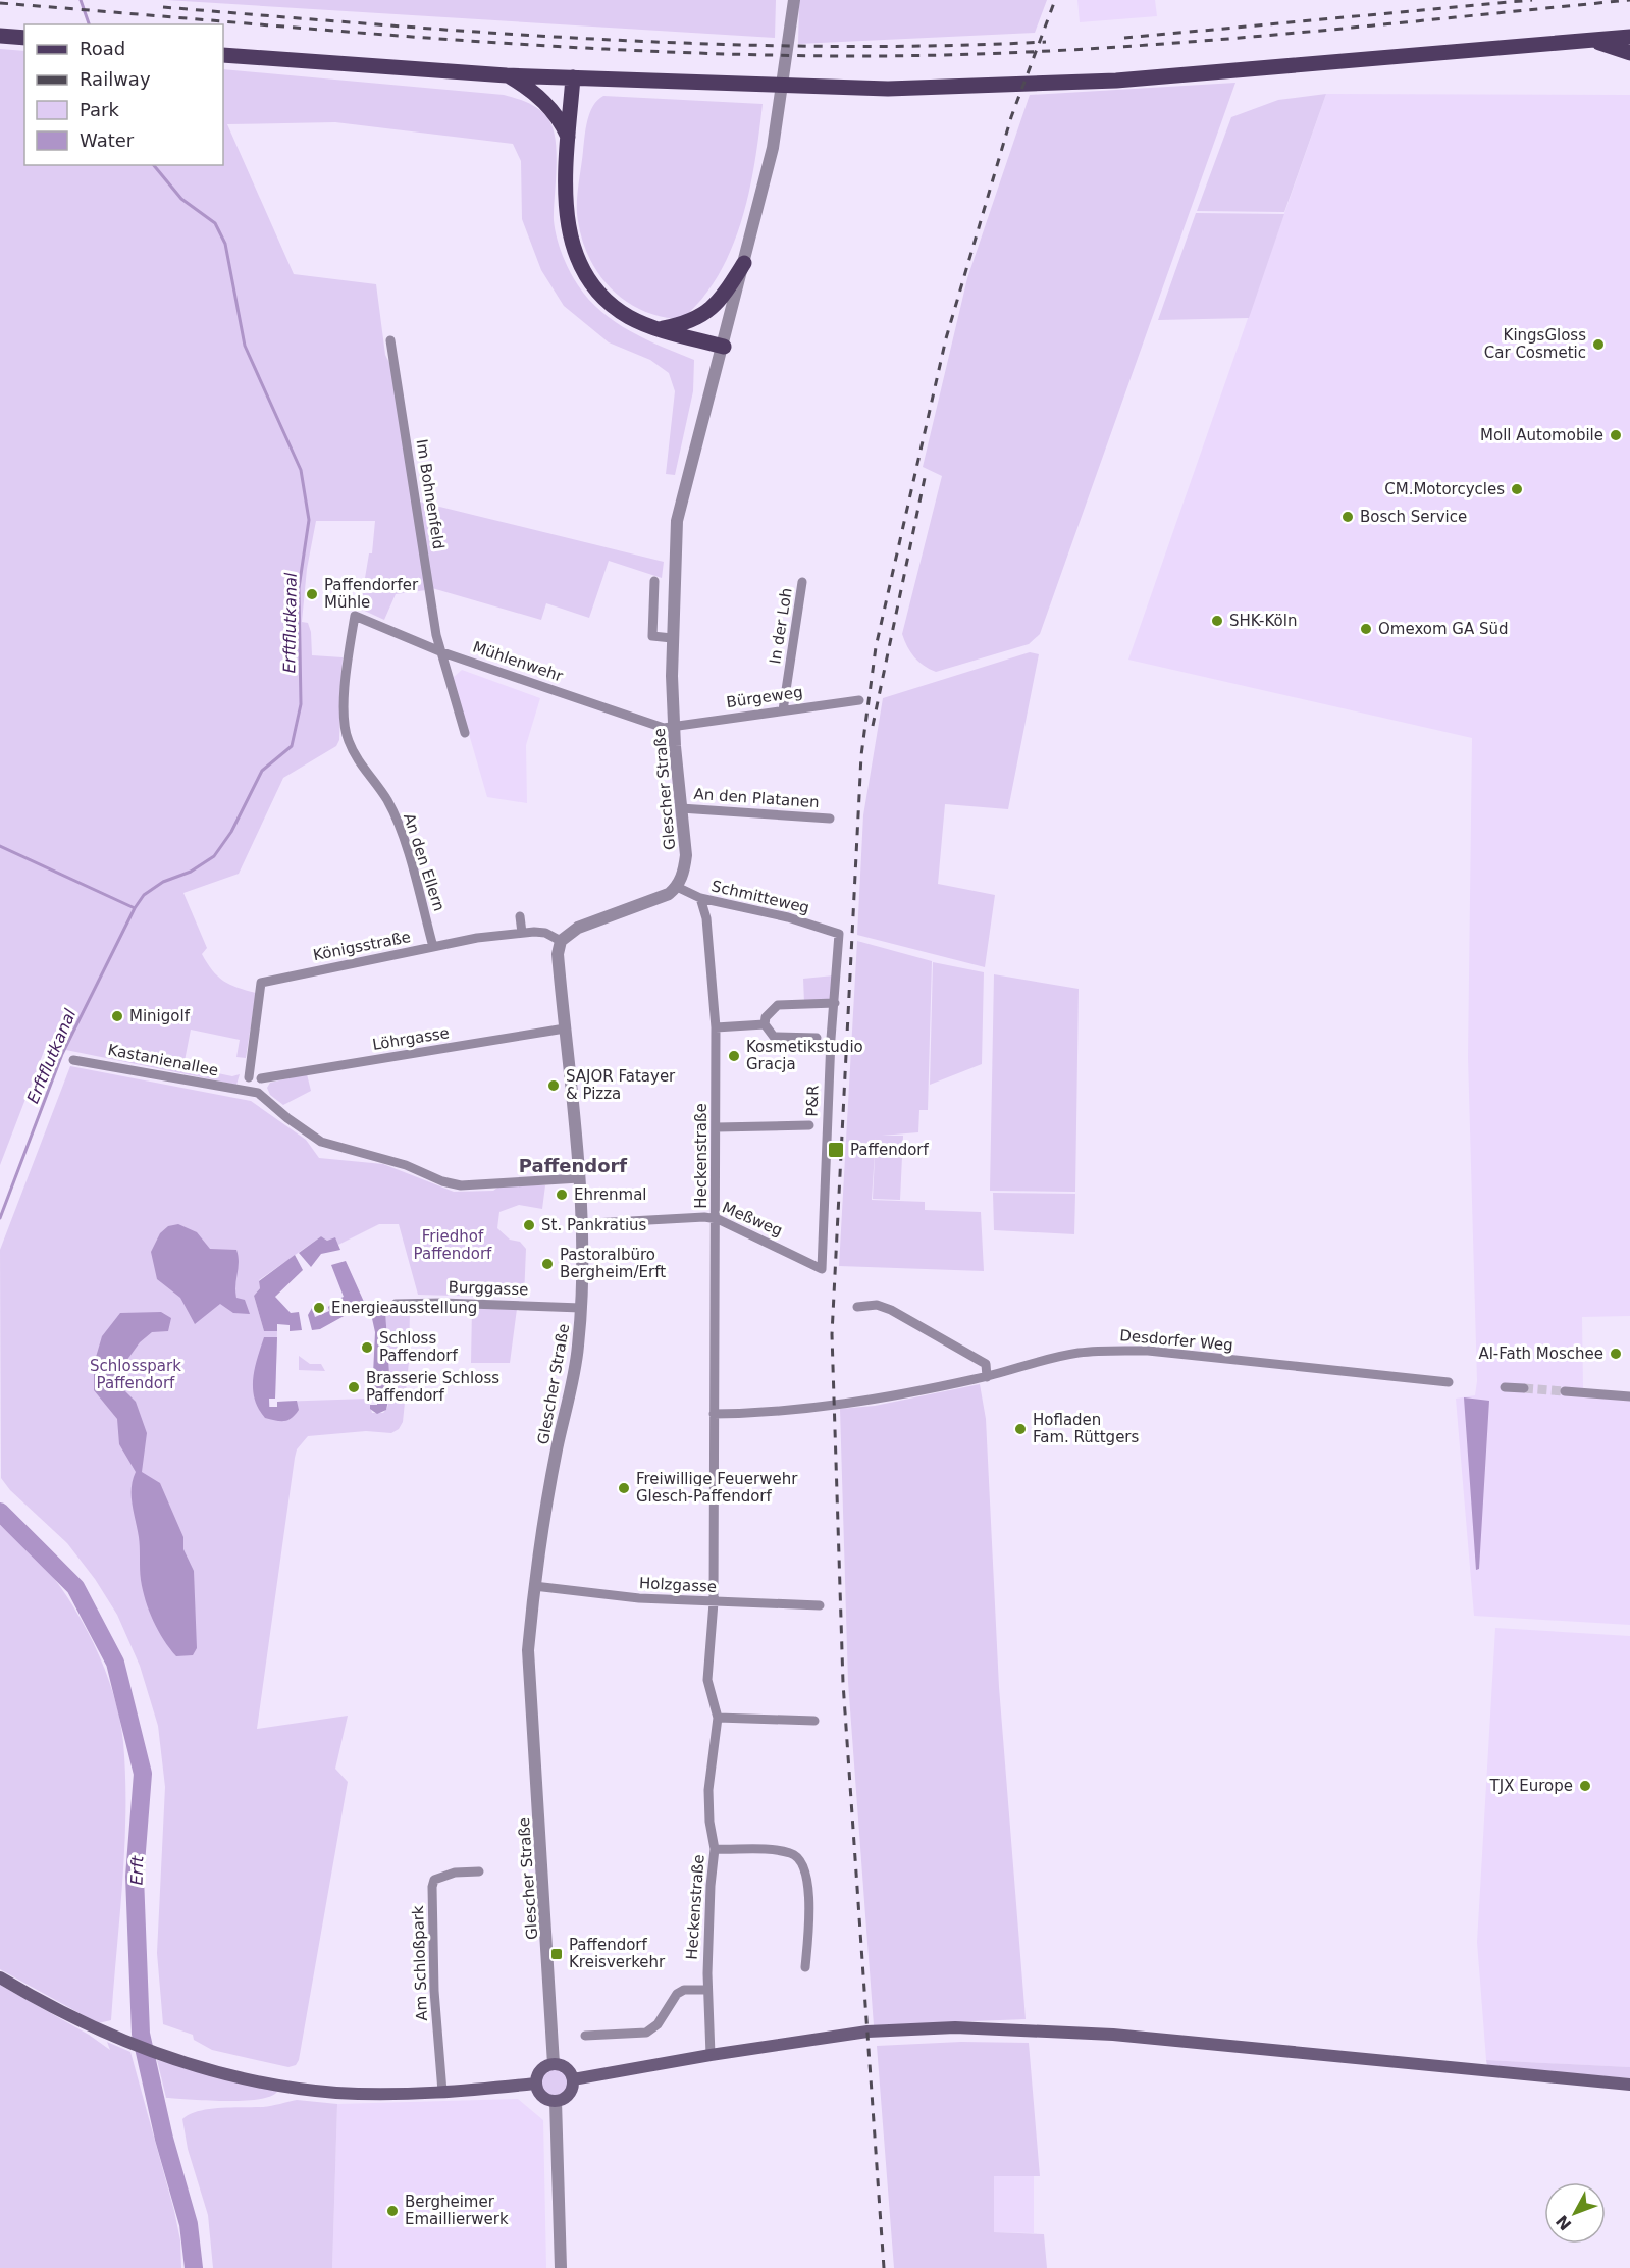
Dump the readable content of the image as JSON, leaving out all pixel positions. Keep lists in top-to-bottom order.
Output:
{
  "streets": {
    "street": [
      "Im Bohnenfeld",
      "In der Loh",
      "Mühlenwehr",
      "Bürgeweg",
      "Glescher Straße",
      "An den Platanen",
      "An den Ellern",
      "Schmitteweg",
      "Königsstraße",
      "Löhrgasse",
      "Kastanienallee",
      "P&R",
      "Heckenstraße",
      "Meßweg",
      "Burggasse",
      "Desdorfer Weg",
      "Holzgasse",
      "Am Schloßpark"
    ]
  },
  "crossings": [
    ["Im Bohnenfeld", "Mühlenwehr"],
    ["In der Loh", "Bürgeweg"],
    ["Mühlenwehr", "Bürgeweg"],
    ["Mühlenwehr", "Glescher Straße"],
    ["Mühlenwehr", "An den Ellern"],
    ["Bürgeweg", "Glescher Straße"],
    ["Glescher Straße", "An den Platanen"],
    ["Glescher Straße", "Schmitteweg"],
    ["Glescher Straße", "Königsstraße"],
    ["Glescher Straße", "Löhrgasse"],
    ["Glescher Straße", "Burggasse"],
    ["Glescher Straße", "Holzgasse"],
    ["An den Ellern", "Königsstraße"],
    ["Schmitteweg", "P&R"],
    ["Schmitteweg", "Heckenstraße"],
    ["Königsstraße", "Löhrgasse"],
    ["Königsstraße", "Kastanienallee"],
    ["Löhrgasse", "Kastanienallee"],
    ["P&R", "Meßweg"],
    ["Heckenstraße", "Meßweg"],
    ["Heckenstraße", "Desdorfer Weg"],
    ["Heckenstraße", "Holzgasse"]
  ],
  "districts": ["Paffendorf"],
  "water": ["Erftflutkanal", "Erft"],
  "parks": ["Friedhof Paffendorf", "Schlosspark Paffendorf"],
  "places": {
    "other": [
      "KingsGloss Car Cosmetic",
      "Moll Automobile",
      "CM.Motorcycles",
      "Bosch Service",
      "Paffendorfer Mühle",
      "SHK-Köln",
      "Omexom GA Süd",
      "Minigolf",
      "Kosmetikstudio Gracja",
      "SAJOR Fatayer & Pizza",
      "Ehrenmal",
      "St. Pankratius",
      "Pastoralbüro Bergheim/Erft",
      "Energieausstellung",
      "Schloss Paffendorf",
      "Al-Fath Moschee",
      "Brasserie Schloss Paffendorf",
      "Hofladen Fam. Rüttgers",
      "Freiwillige Feuerwehr Glesch-Paffendorf",
      "TJX Europe",
      "Bergheimer Emaillierwerk"
    ],
    "transit": ["Paffendorf", "Paffendorf Kreisverkehr"]
  },
  "legend": [
    "Road",
    "Railway",
    "Park",
    "Water"
  ],
  "north": "bottom left"
}
